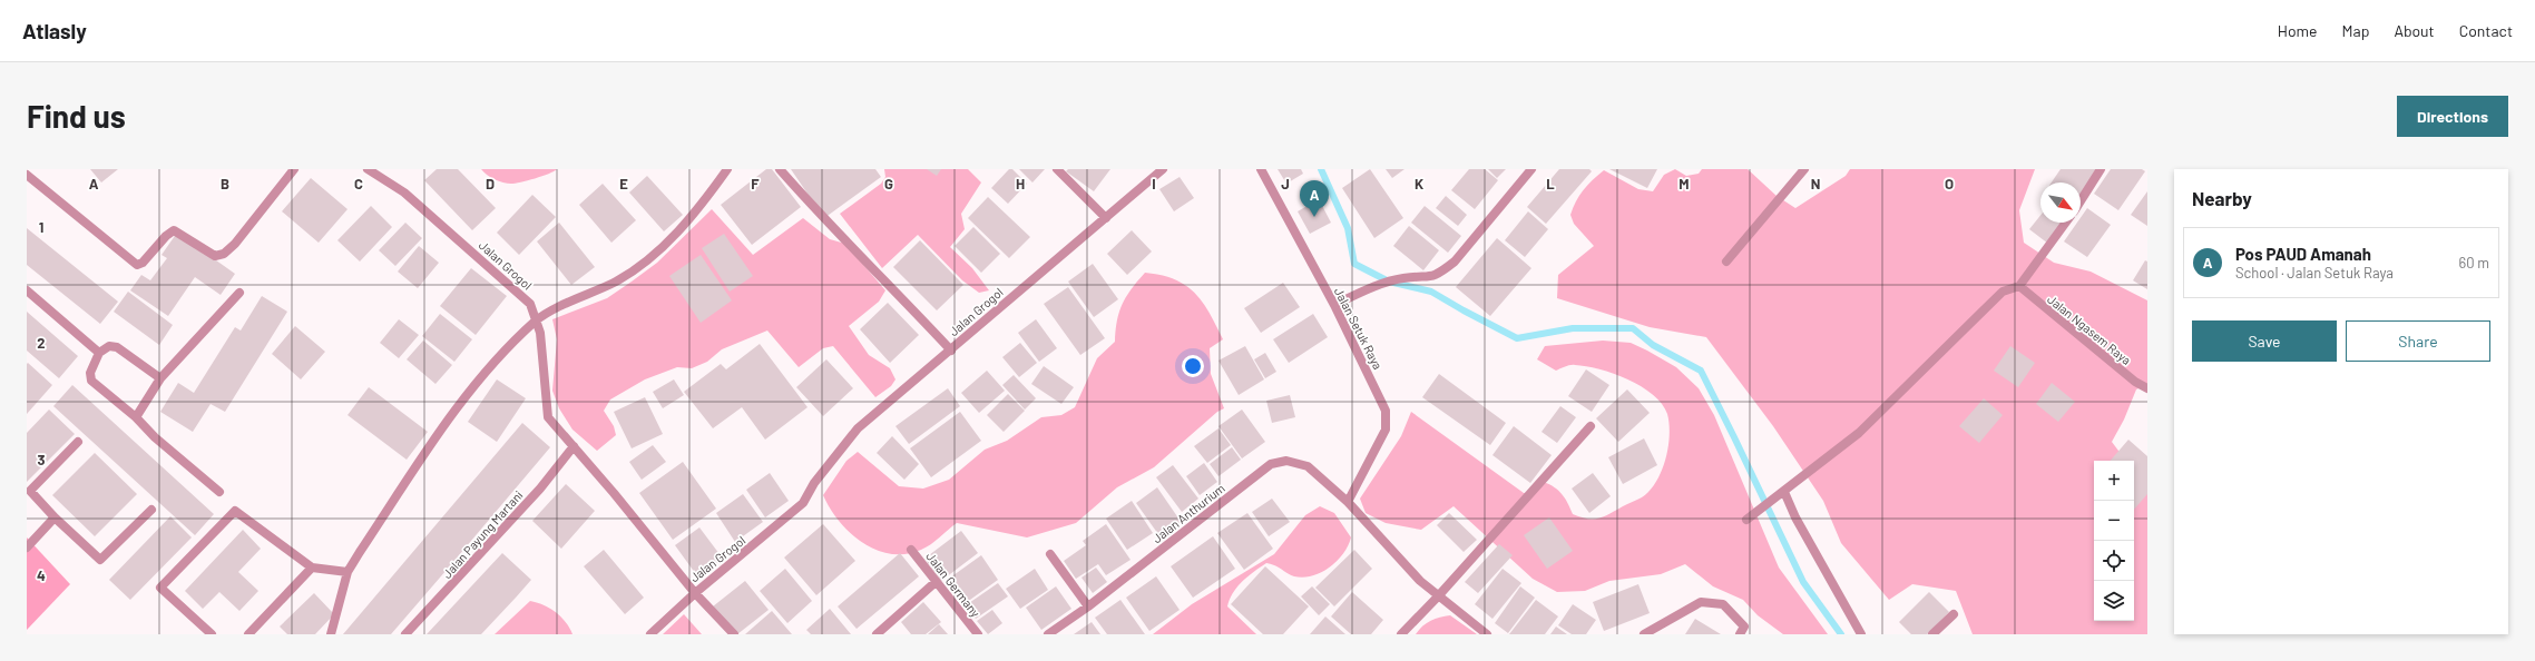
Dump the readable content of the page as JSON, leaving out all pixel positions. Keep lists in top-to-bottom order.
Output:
{
  "streets": {
    "street": [
      "Jalan Grogol",
      "Jalan Setuk Raya",
      "Jalan Ngasem Raya",
      "Jalan Anthurium",
      "Jalan Payung Martani",
      "Jalan Germany"
    ]
  },
  "crossings": [
    ["Jalan Grogol", "Jalan Payung Martani"],
    ["Jalan Setuk Raya", "Jalan Anthurium"]
  ],
  "north": "bottom right",
  "page": {
    "header": "Atlasly",
    "nav": [
      "Home",
      "Map",
      "About",
      "Contact"
    ],
    "buttons": [
      "Directions",
      ["Save", "Share"]
    ],
    "title": "Find us",
    "heading": "Nearby",
    "pins": "A",
    "list": [
      {
        "mark": "A",
        "name": "Pos PAUD Amanah",
        "note": "School · Jalan Setuk Raya",
        "value": "60 m"
      }
    ],
    "map_buttons": ["+", "−"]
  },
  "grid": {
    "columns": [
      "A",
      "B",
      "C",
      "D",
      "E",
      "F",
      "G",
      "H",
      "I",
      "J",
      "K",
      "L",
      "M",
      "N",
      "O"
    ],
    "rows": [
      "1",
      "2",
      "3",
      "4"
    ]
  }
}
